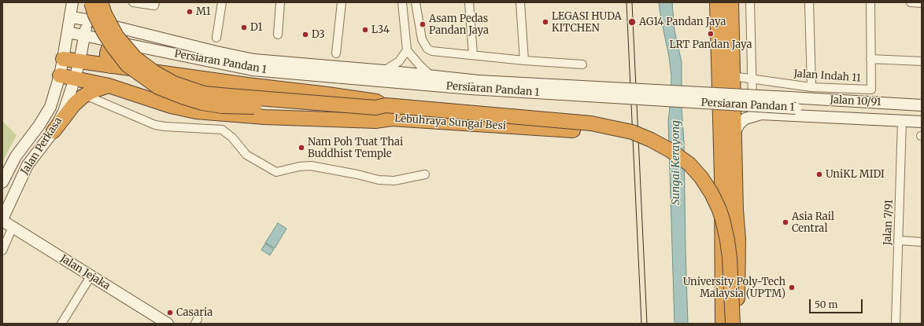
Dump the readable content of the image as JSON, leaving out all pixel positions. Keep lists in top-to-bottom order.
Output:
{
  "streets": {
    "highway": ["Lebuhraya Sungai Besi"],
    "street": [
      "Persiaran Pandan 1",
      "Jalan Indah 11",
      "Jalan 10/91",
      "Jalan Perkasa",
      "Jalan 7/91",
      "Jalan Jejaka"
    ]
  },
  "crossings": [
    ["Persiaran Pandan 1", "Jalan 10/91"],
    ["Persiaran Pandan 1", "Jalan Perkasa"],
    ["Jalan Perkasa", "Jalan Jejaka"]
  ],
  "water": ["Sungai Kerayong"],
  "places": [
    "M1",
    "LEGASI HUDA KITCHEN",
    "AG14 Pandan Jaya",
    "Asam Pedas Pandan Jaya",
    "D1",
    "L34",
    "LRT Pandan Jaya",
    "D3",
    "Nam Poh Tuat Thai Buddhist Temple",
    "UniKL MIDI",
    "Asia Rail Central",
    "University Poly-Tech Malaysia (UPTM)",
    "Casaria"
  ],
  "scale_bar": "50 m"
}
